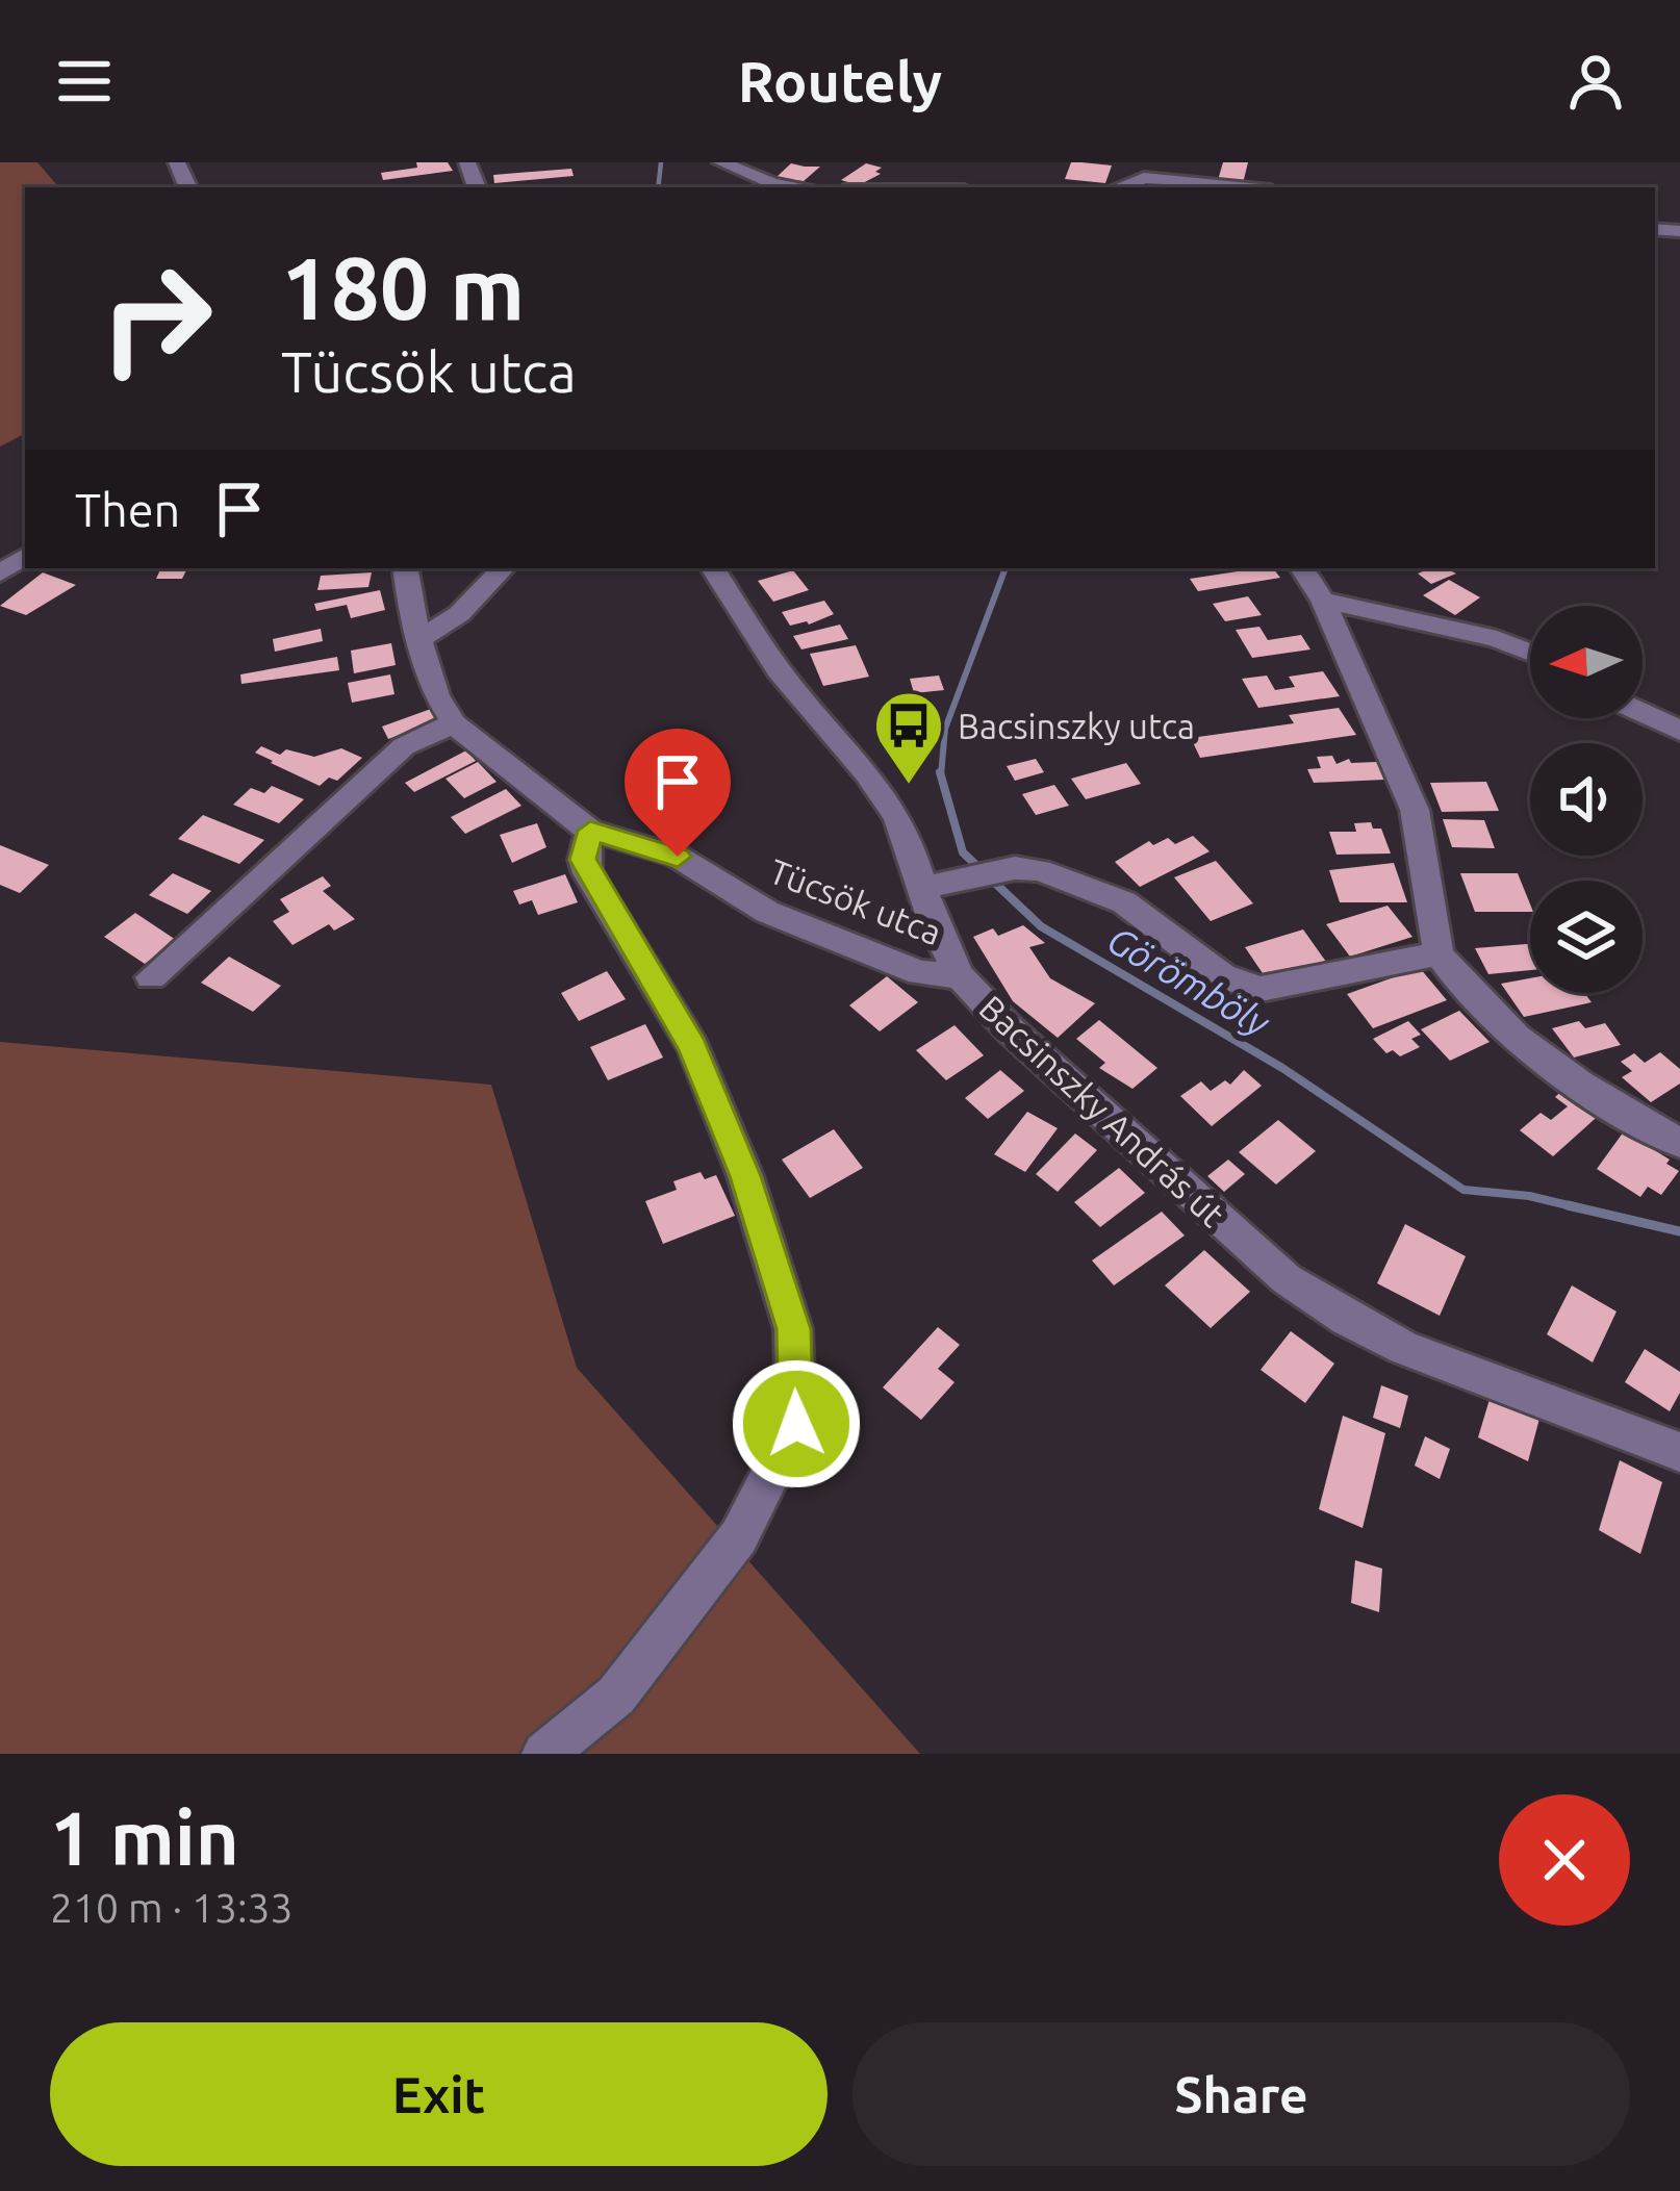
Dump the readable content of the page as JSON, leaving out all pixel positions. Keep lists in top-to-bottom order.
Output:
{
  "streets": {
    "street": ["Tücsök utca", "Bacsinszky András út"]
  },
  "crossings": [
    ["Tücsök utca", "Bacsinszky András út"]
  ],
  "water": ["Görömböly"],
  "places": {
    "bus stop": ["Bacsinszky utca"]
  },
  "north": "left",
  "page": {
    "header": "Routely",
    "turn": ["180 m", "Tücsök utca"],
    "then": "Then",
    "heading": ["1 min", "210 m · 13:33"],
    "buttons": ["Exit", "Share"]
  }
}
